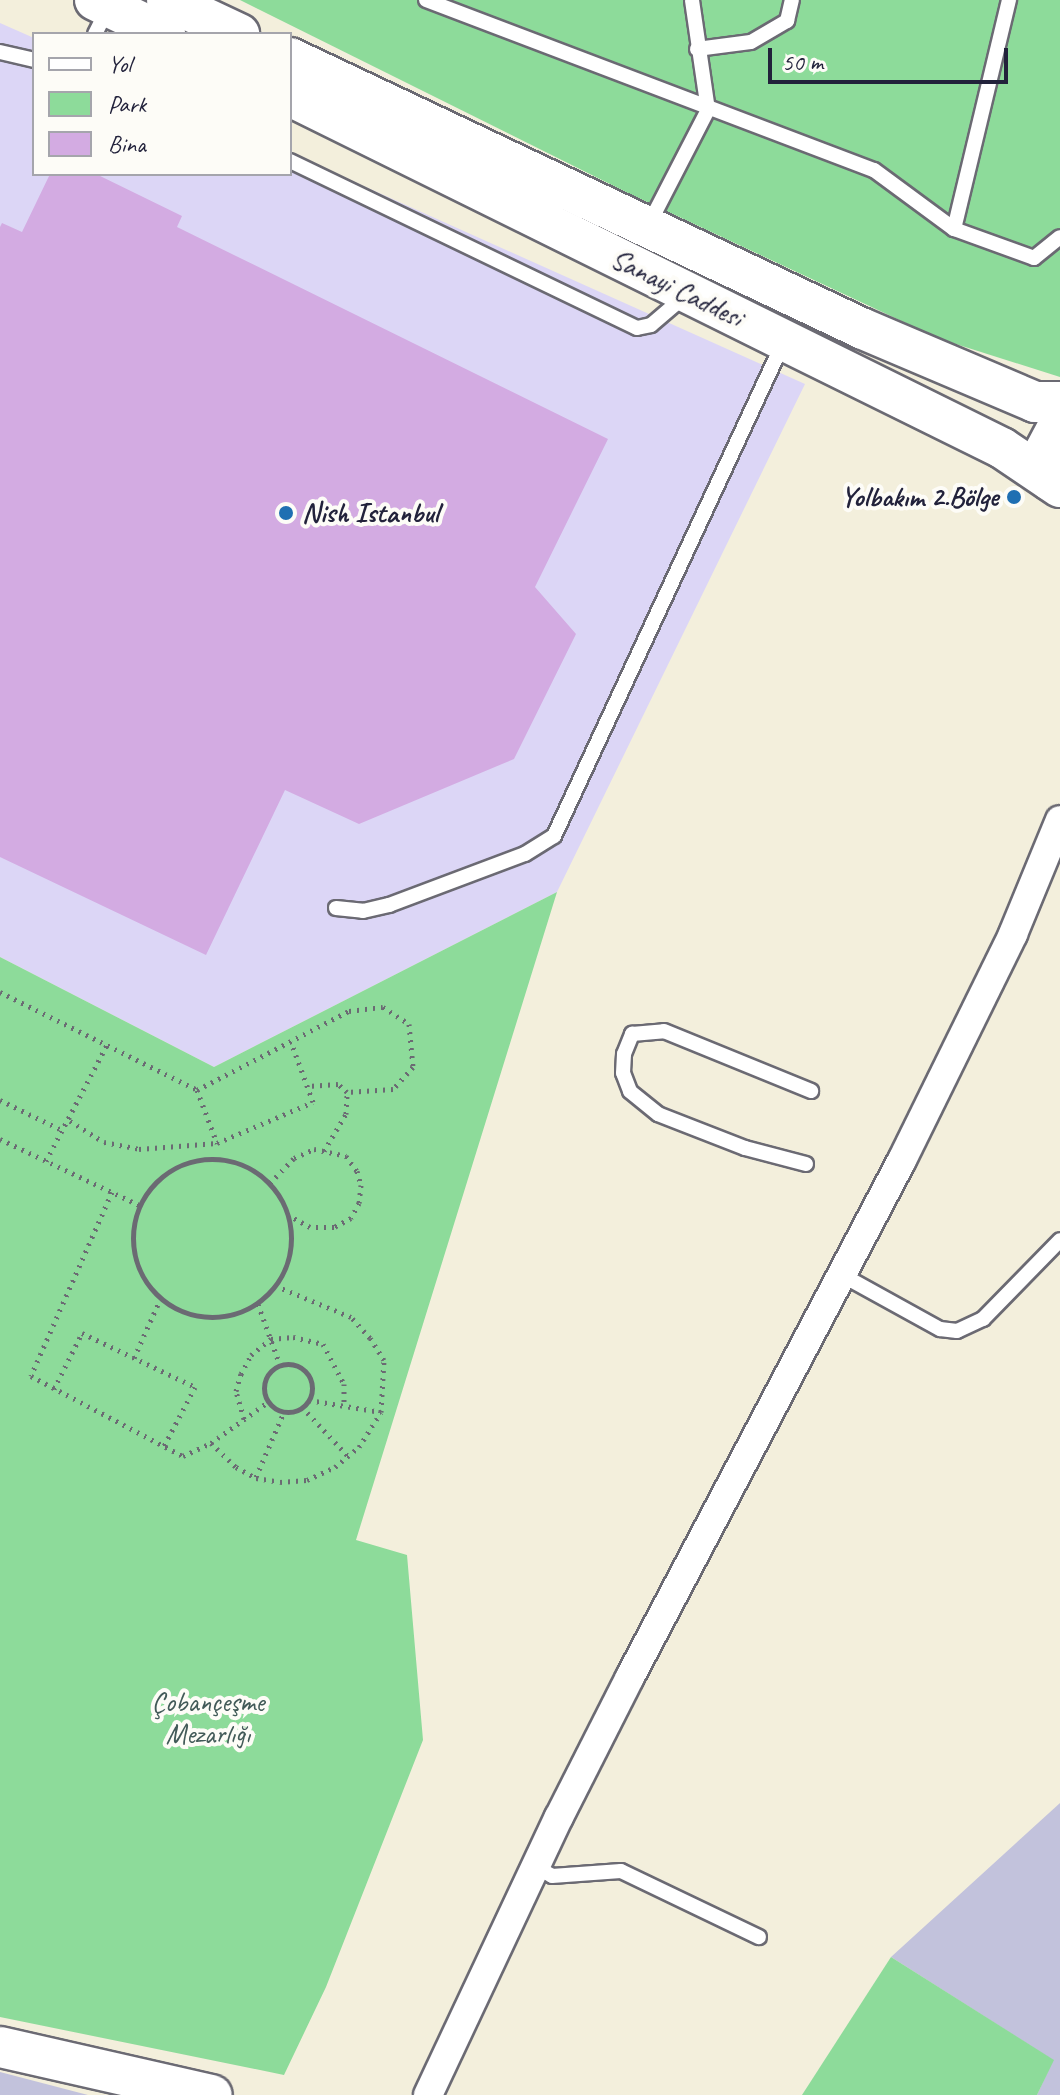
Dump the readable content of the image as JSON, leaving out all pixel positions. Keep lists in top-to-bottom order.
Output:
{
  "streets": {
    "main road": ["Sanayi Caddesi"]
  },
  "parks": ["Çobançeşme Mezarlığı"],
  "places": ["Yolbakım 2.Bölge", "Nish Istanbul"],
  "legend": ["Yol", "Park", "Bina"],
  "scale_bar": "50 m"
}
